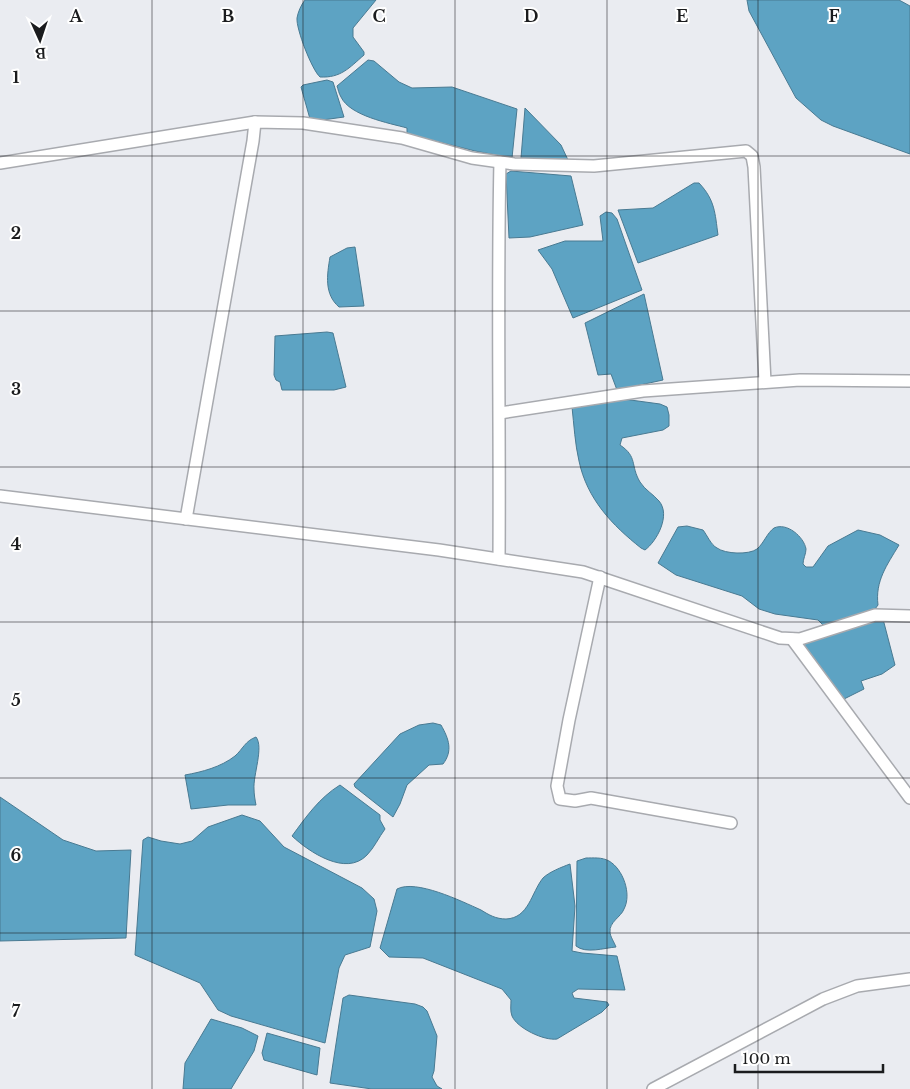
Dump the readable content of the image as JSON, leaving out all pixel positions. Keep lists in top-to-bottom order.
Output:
{
  "scale_bar": "100 m",
  "north": "bottom",
  "grid": {
    "columns": [
      "A",
      "B",
      "C",
      "D",
      "E",
      "F"
    ],
    "rows": [
      "1",
      "2",
      "3",
      "4",
      "5",
      "6",
      "7"
    ]
  }
}
